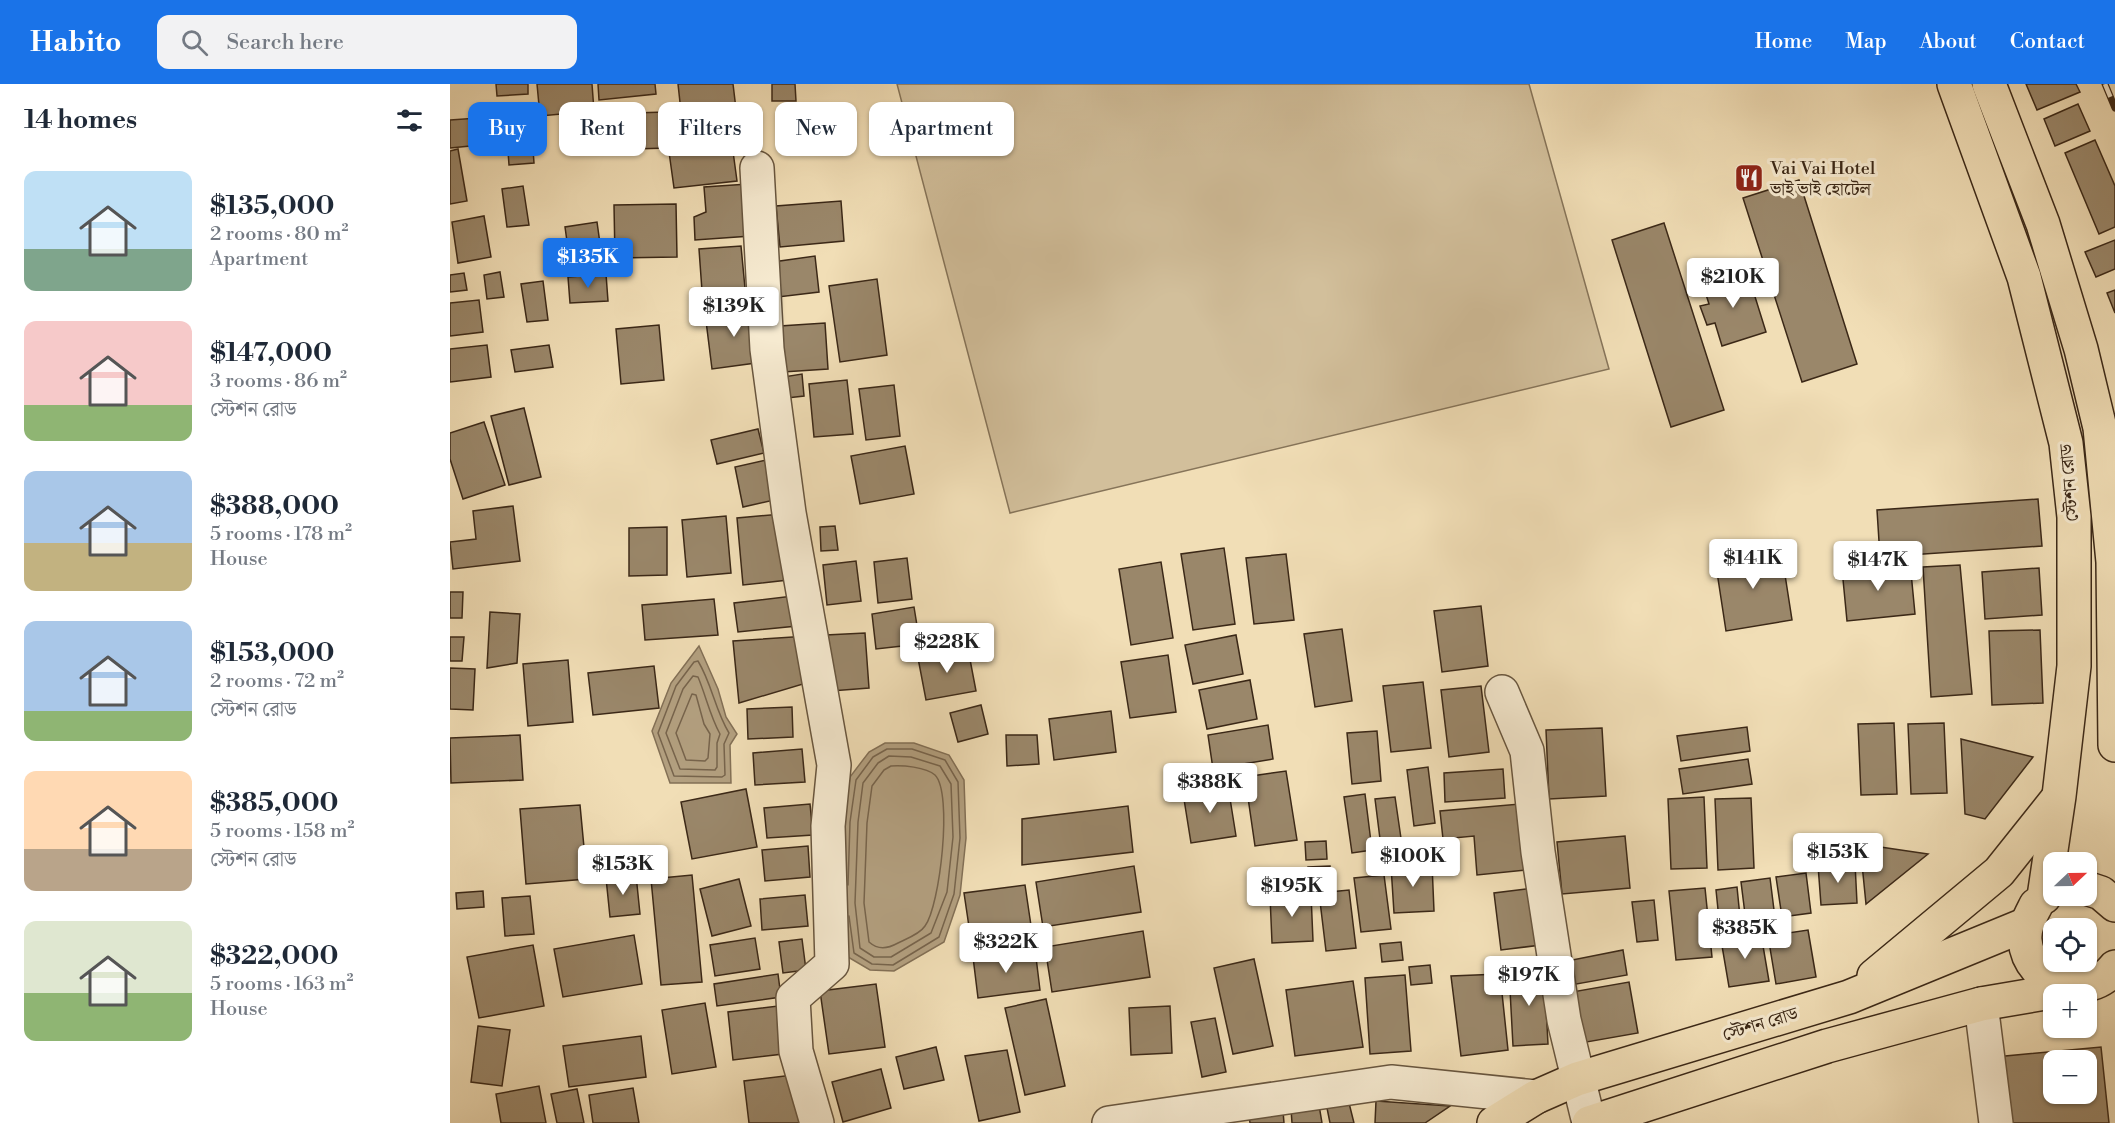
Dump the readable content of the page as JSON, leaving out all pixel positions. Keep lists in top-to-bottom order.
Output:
{
  "streets": {
    "main road": ["স্টেশন রোড"]
  },
  "places": {
    "restaurant": ["Vai Vai Hotel ভাই ভাই হোটেল"]
  },
  "north": "right",
  "page": {
    "header": "Habito",
    "search": "Search here",
    "nav": [
      "Home",
      "Map",
      "About",
      "Contact"
    ],
    "heading": "14 homes",
    "chip": [
      "Buy",
      "Rent",
      "Filters",
      "New",
      "Apartment"
    ],
    "list": [
      {
        "name": "$135,000",
        "note": "2 rooms · 80 m² · Apartment"
      },
      {
        "name": "$147,000",
        "note": "3 rooms · 86 m² · স্টেশন রোড"
      },
      {
        "name": "$388,000",
        "note": "5 rooms · 178 m² · House"
      },
      {
        "name": "$153,000",
        "note": "2 rooms · 72 m² · স্টেশন রোড"
      },
      {
        "name": "$385,000",
        "note": "5 rooms · 158 m² · স্টেশন রোড"
      },
      {
        "name": "$322,000",
        "note": "5 rooms · 163 m² · House"
      }
    ],
    "price": [
      "$135K",
      "$210K",
      "$139K",
      "$141K",
      "$147K",
      "$228K",
      "$388K",
      "$153K",
      "$100K",
      "$153K",
      "$195K",
      "$385K",
      "$322K",
      "$197K"
    ],
    "map_buttons": ["+", "−"]
  }
}
